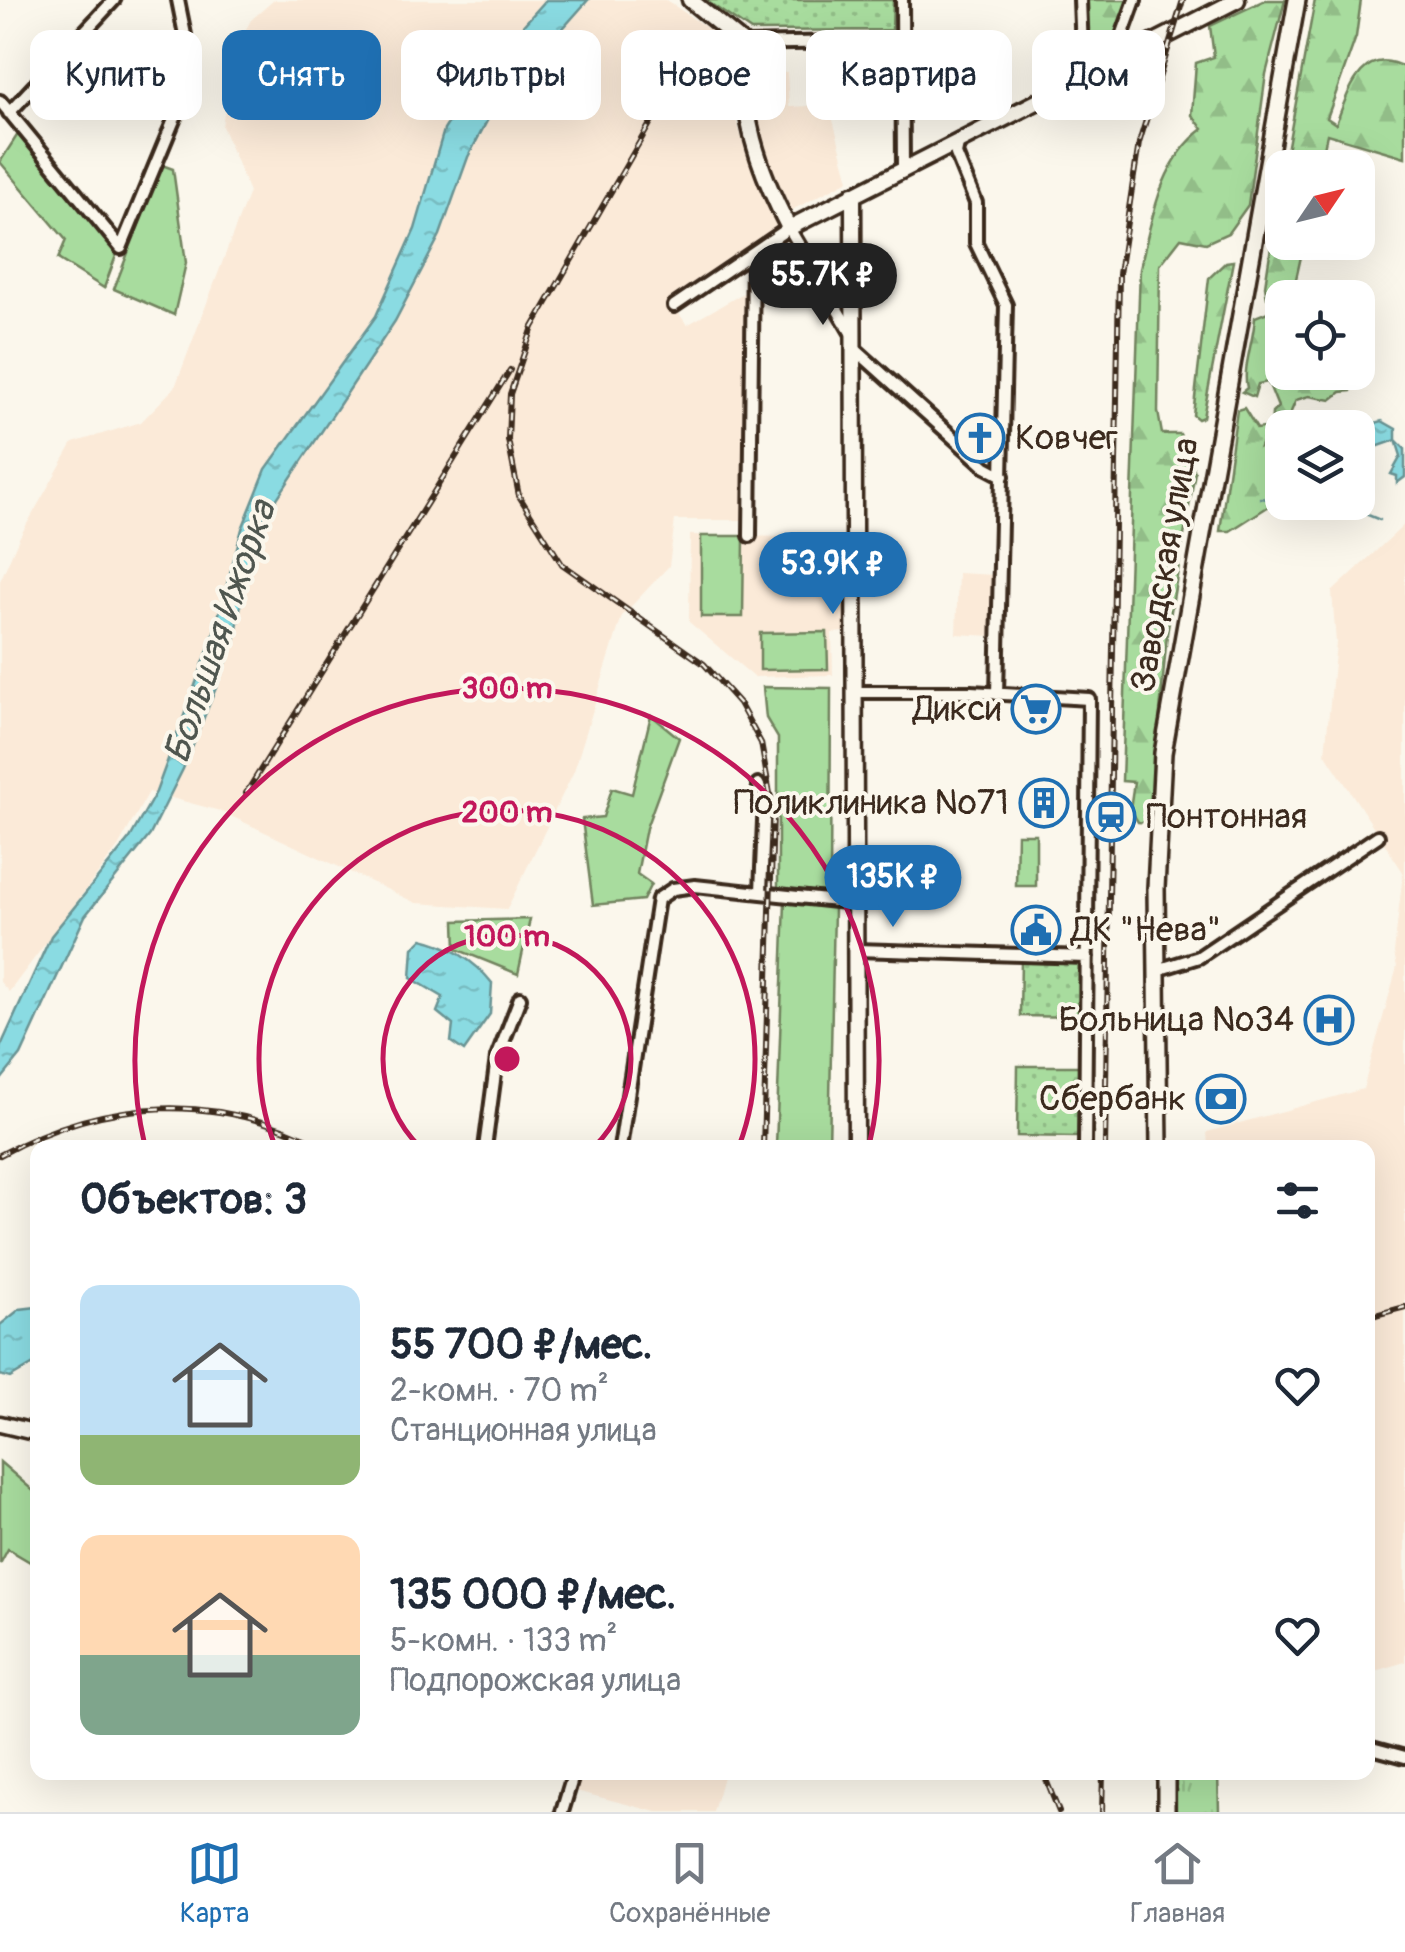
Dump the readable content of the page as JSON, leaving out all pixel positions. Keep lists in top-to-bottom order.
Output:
{
  "streets": {
    "main road": ["Заводская улица"]
  },
  "water": ["Большая Ижорка"],
  "places": {
    "church": ["Ковчег"],
    "supermarket": ["Дикси"],
    "building": ["Поликлиника №71"],
    "station": ["Понтонная"],
    "public building": ["ДК \"Нева\""],
    "hospital": ["Больница №34"],
    "bank": ["Сбербанк"]
  },
  "north": "top right",
  "page": {
    "chip": [
      "Купить",
      "Снять",
      "Фильтры",
      "Новое",
      "Квартира",
      "Дом"
    ],
    "price": ["55.7K ₽", "53.9K ₽", "135K ₽"],
    "heading": "Объектов: 3",
    "list": [
      {
        "name": "55 700 ₽/мес.",
        "note": "2-комн. · 70 m² · Станционная улица"
      },
      {
        "name": "135 000 ₽/мес.",
        "note": "5-комн. · 133 m² · Подпорожская улица"
      }
    ],
    "tabs": ["Карта", "Сохранённые", "Главная"]
  },
  "rings": ["300 m", "200 m", "100 m"]
}
